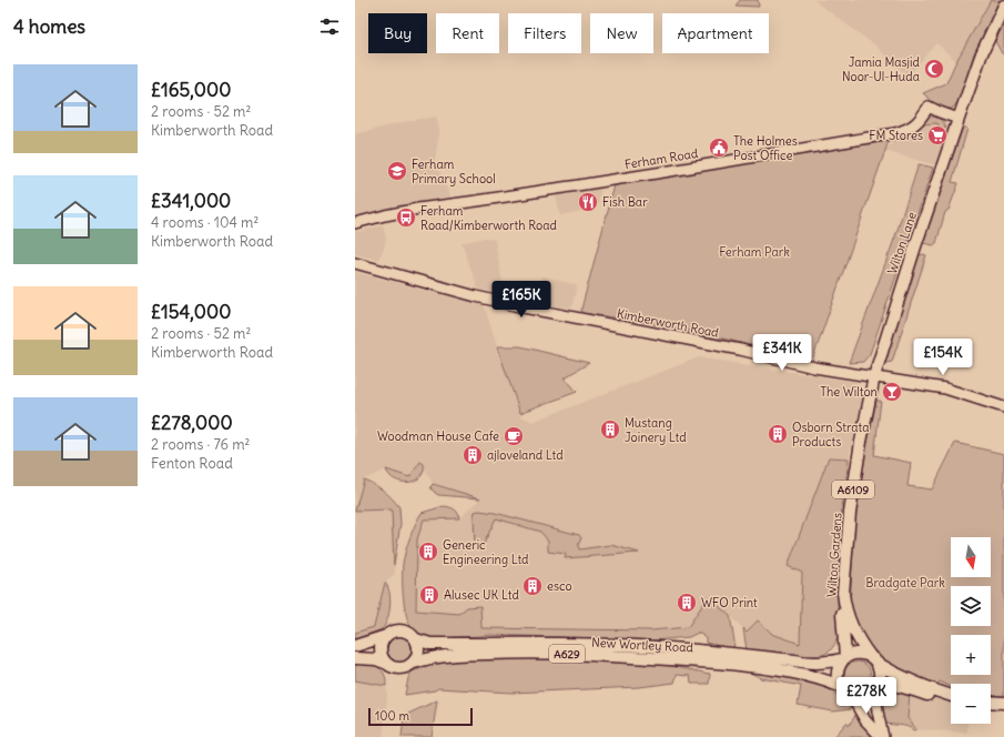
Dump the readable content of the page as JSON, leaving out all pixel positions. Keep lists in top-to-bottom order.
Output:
{
  "streets": {
    "main road": [
      "Wilton Lane",
      "A6109",
      "Wilton Gardens",
      "New Wortley Road",
      "A629"
    ],
    "street": ["Ferham Road", "Kimberworth Road"]
  },
  "crossings": [
    ["Ferham Road", "Wilton Lane"],
    ["Ferham Road", "A6109"],
    ["Wilton Lane", "Kimberworth Road"],
    ["Wilton Lane", "A6109"],
    ["Wilton Lane", "Wilton Gardens"],
    ["Kimberworth Road", "Wilton Gardens"],
    ["Wilton Gardens", "New Wortley Road"],
    ["Wilton Gardens", "A629"],
    ["New Wortley Road", "A629"]
  ],
  "parks": ["Ferham Park", "Bradgate Park"],
  "places": {
    "mosque": ["Jamia Masjid Noor-Ul-Huda"],
    "supermarket": ["FM Stores"],
    "public building": ["The Holmes Post Office"],
    "school or university": ["Ferham Primary School"],
    "restaurant": ["Fish Bar"],
    "bus stop": ["Ferham Road/Kimberworth Road"],
    "bar": ["The Wilton"],
    "building": [
      "Mustang Joinery Ltd",
      "Osborn Strata Products",
      "ajloveland Ltd",
      "Generic Engineering Ltd",
      "esco",
      "Alusec UK Ltd",
      "WFO Print"
    ],
    "cafe": ["Woodman House Cafe"]
  },
  "scale_bar": "100 m",
  "north": "bottom",
  "page": {
    "heading": "4 homes",
    "chip": [
      "Buy",
      "Rent",
      "Filters",
      "New",
      "Apartment"
    ],
    "list": [
      {
        "name": "£165,000",
        "note": "2 rooms · 52 m² · Kimberworth Road"
      },
      {
        "name": "£341,000",
        "note": "4 rooms · 104 m² · Kimberworth Road"
      },
      {
        "name": "£154,000",
        "note": "2 rooms · 52 m² · Kimberworth Road"
      },
      {
        "name": "£278,000",
        "note": "2 rooms · 76 m² · Fenton Road"
      }
    ],
    "price": [
      "£165K",
      "£341K",
      "£154K",
      "£278K"
    ],
    "map_buttons": ["+", "−"],
    "scale": "100 m"
  }
}
